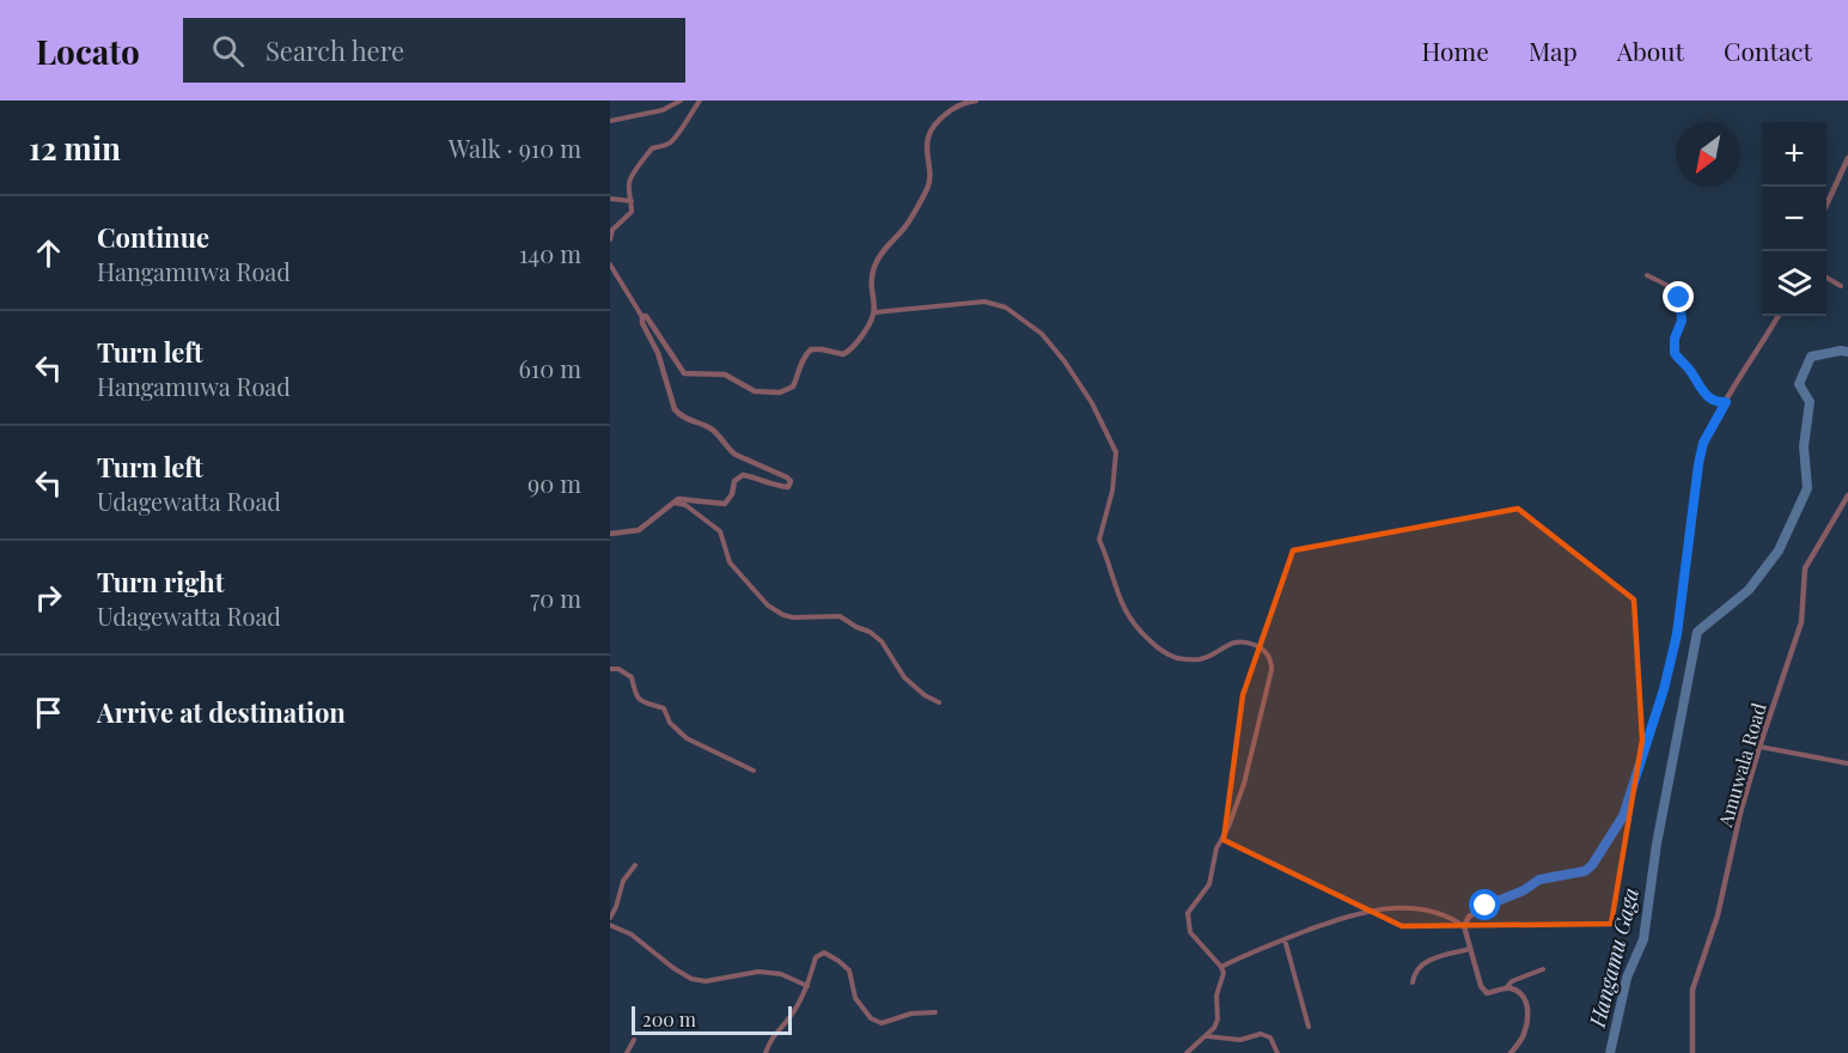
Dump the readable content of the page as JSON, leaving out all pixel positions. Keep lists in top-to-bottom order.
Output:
{
  "streets": {
    "street": ["Amuwala Road"]
  },
  "water": ["Hangamu Gaga"],
  "scale_bar": "200 m",
  "north": "bottom left",
  "page": {
    "header": "Locato",
    "search": "Search here",
    "nav": [
      "Home",
      "Map",
      "About",
      "Contact"
    ],
    "heading": ["12 min", "Walk · 910 m"],
    "map_buttons": ["+", "−"],
    "list": [
      ["Continue", "Hangamuwa Road", "140 m"],
      ["Turn left", "Hangamuwa Road", "610 m"],
      ["Turn left", "Udagewatta Road", "90 m"],
      ["Turn right", "Udagewatta Road", "70 m"],
      "Arrive at destination"
    ],
    "scale": "200 m"
  }
}
